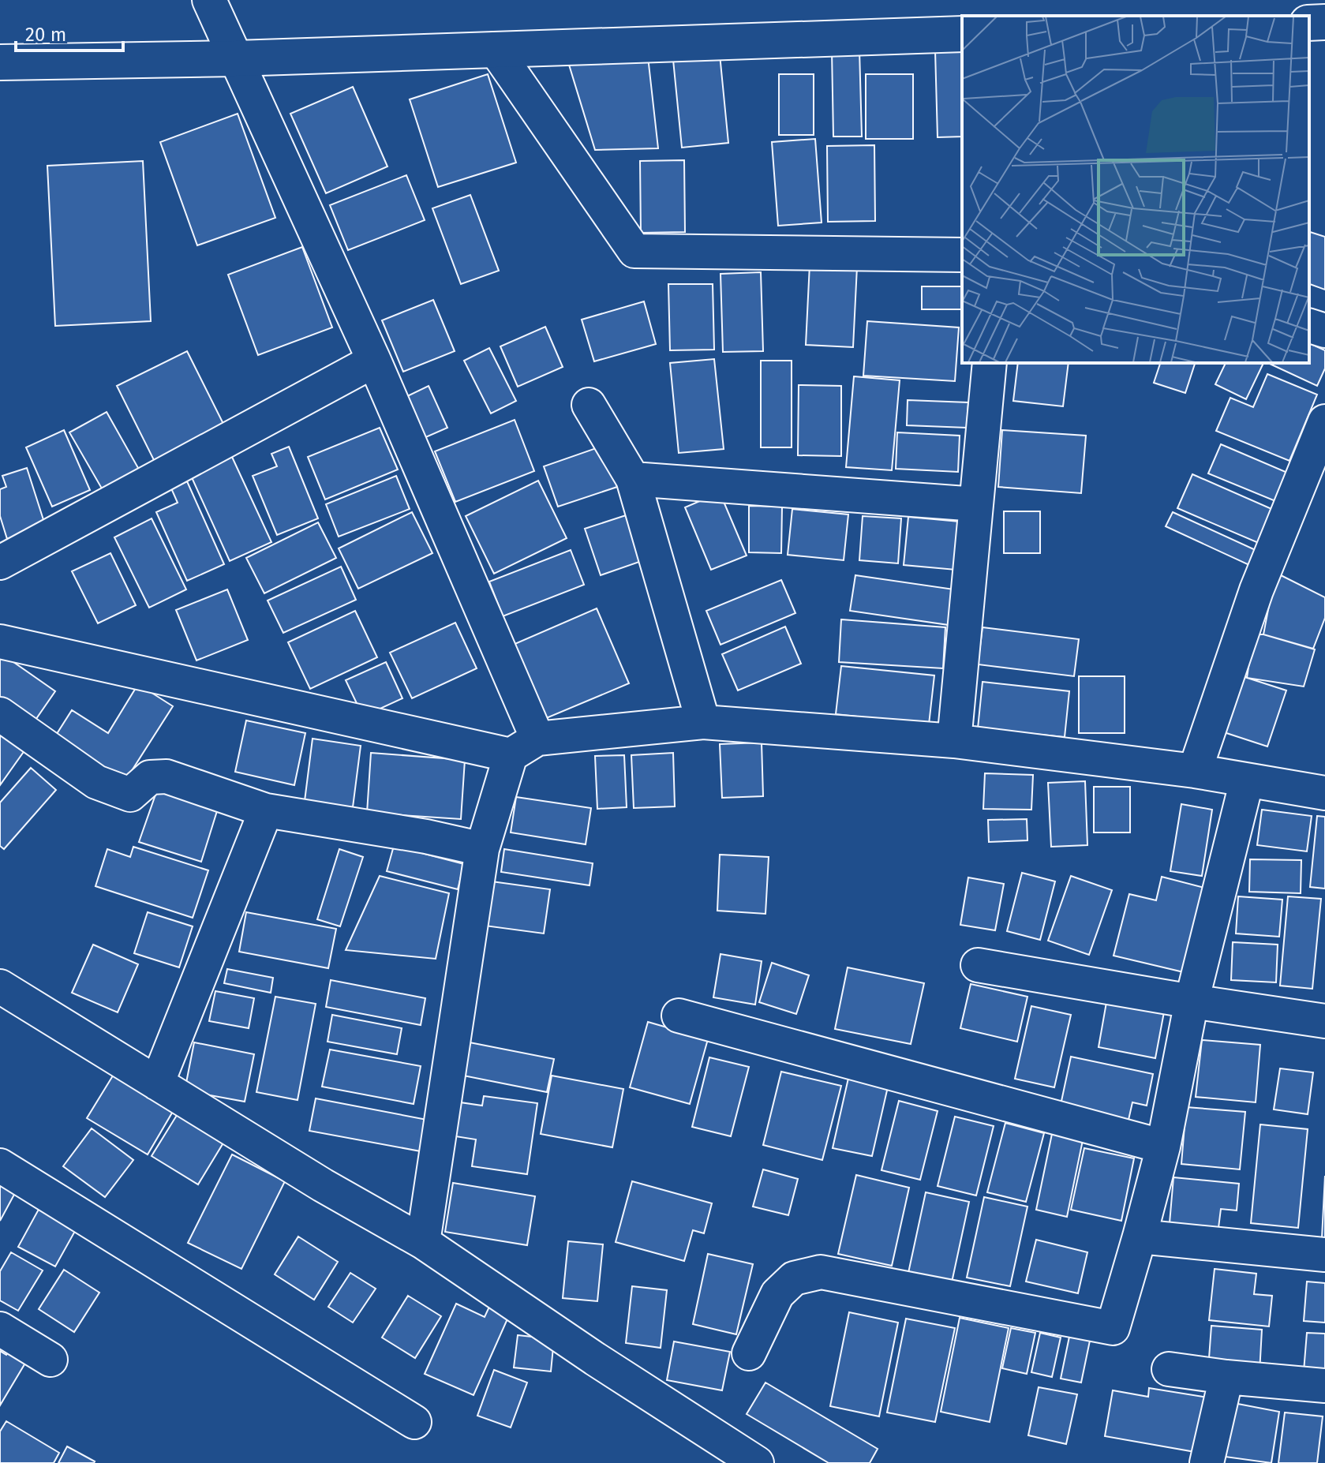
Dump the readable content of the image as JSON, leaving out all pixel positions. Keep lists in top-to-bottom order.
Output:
{
  "scale_bar": "20 m"
}
